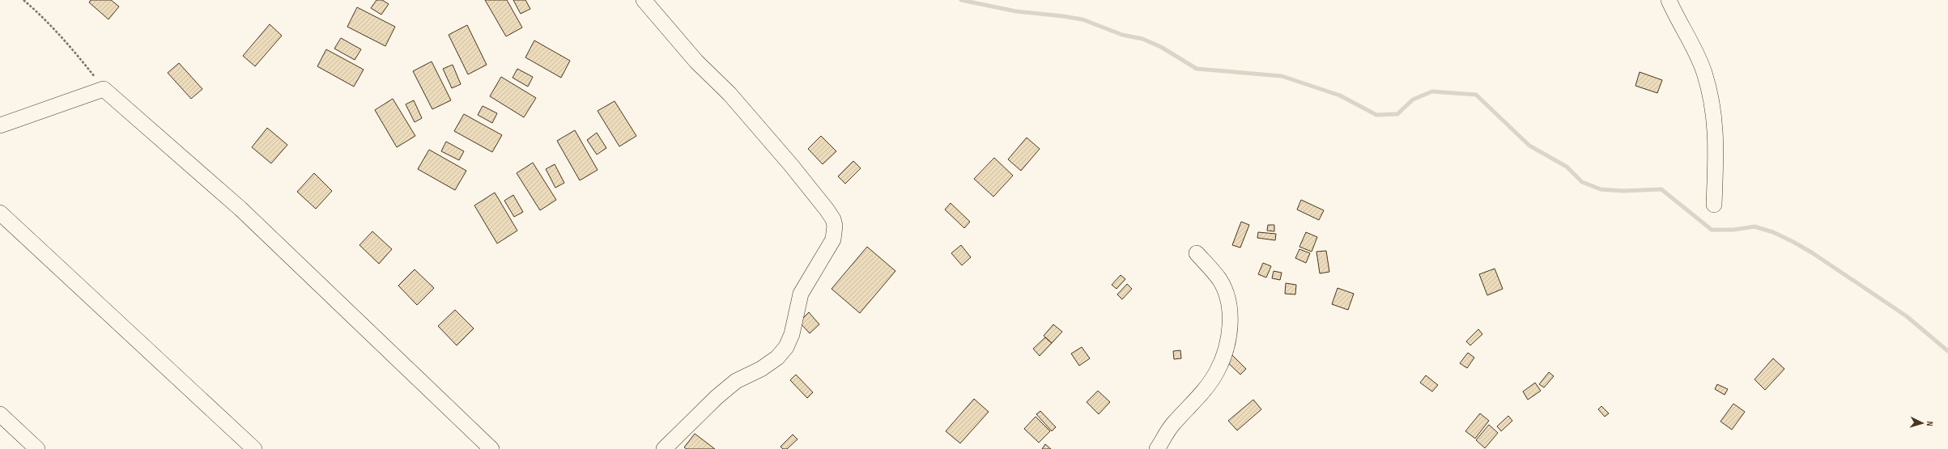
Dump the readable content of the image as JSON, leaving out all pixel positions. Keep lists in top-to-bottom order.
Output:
{
  "north": "right"
}
